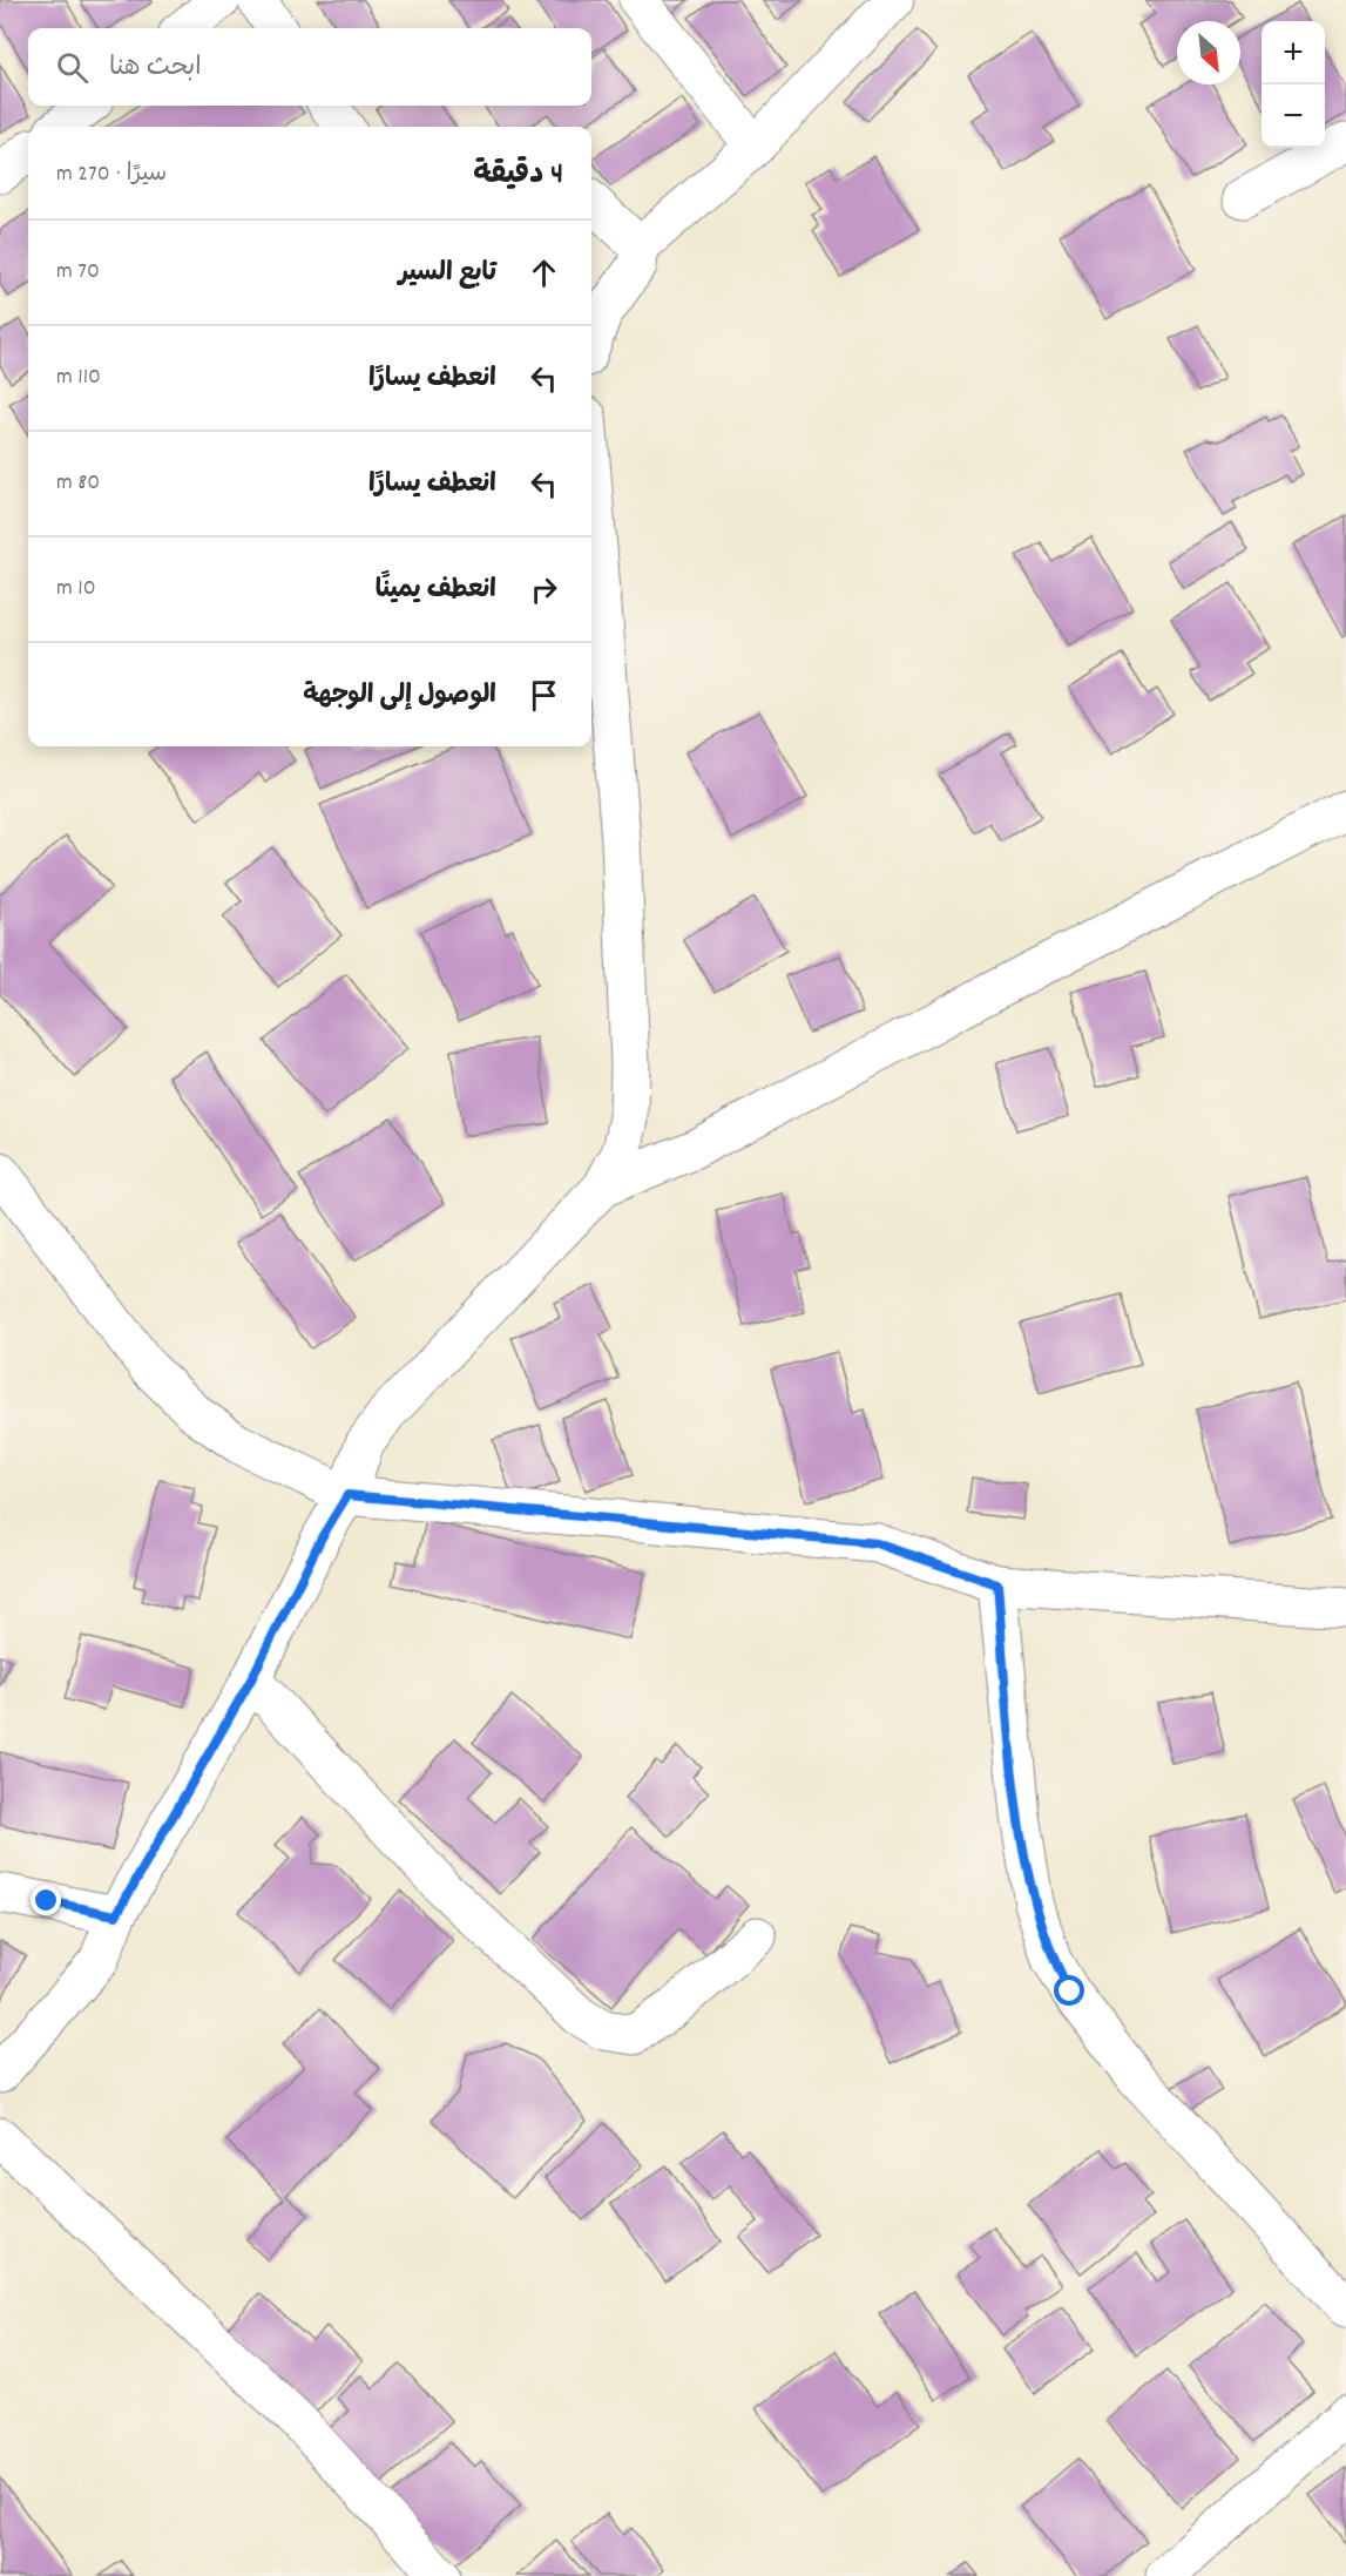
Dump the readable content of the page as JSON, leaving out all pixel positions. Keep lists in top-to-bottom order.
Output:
{
  "north": "bottom right",
  "page": {
    "map_buttons": ["+", "−"],
    "search": "ابحث هنا",
    "heading": ["4 دقيقة", "سيرًا · 270 m"],
    "list": [
      ["تابع السير", "70 m"],
      ["انعطف يسارًا", "110 m"],
      ["انعطف يسارًا", "80 m"],
      ["انعطف يمينًا", "10 m"],
      "الوصول إلى الوجهة"
    ]
  }
}
